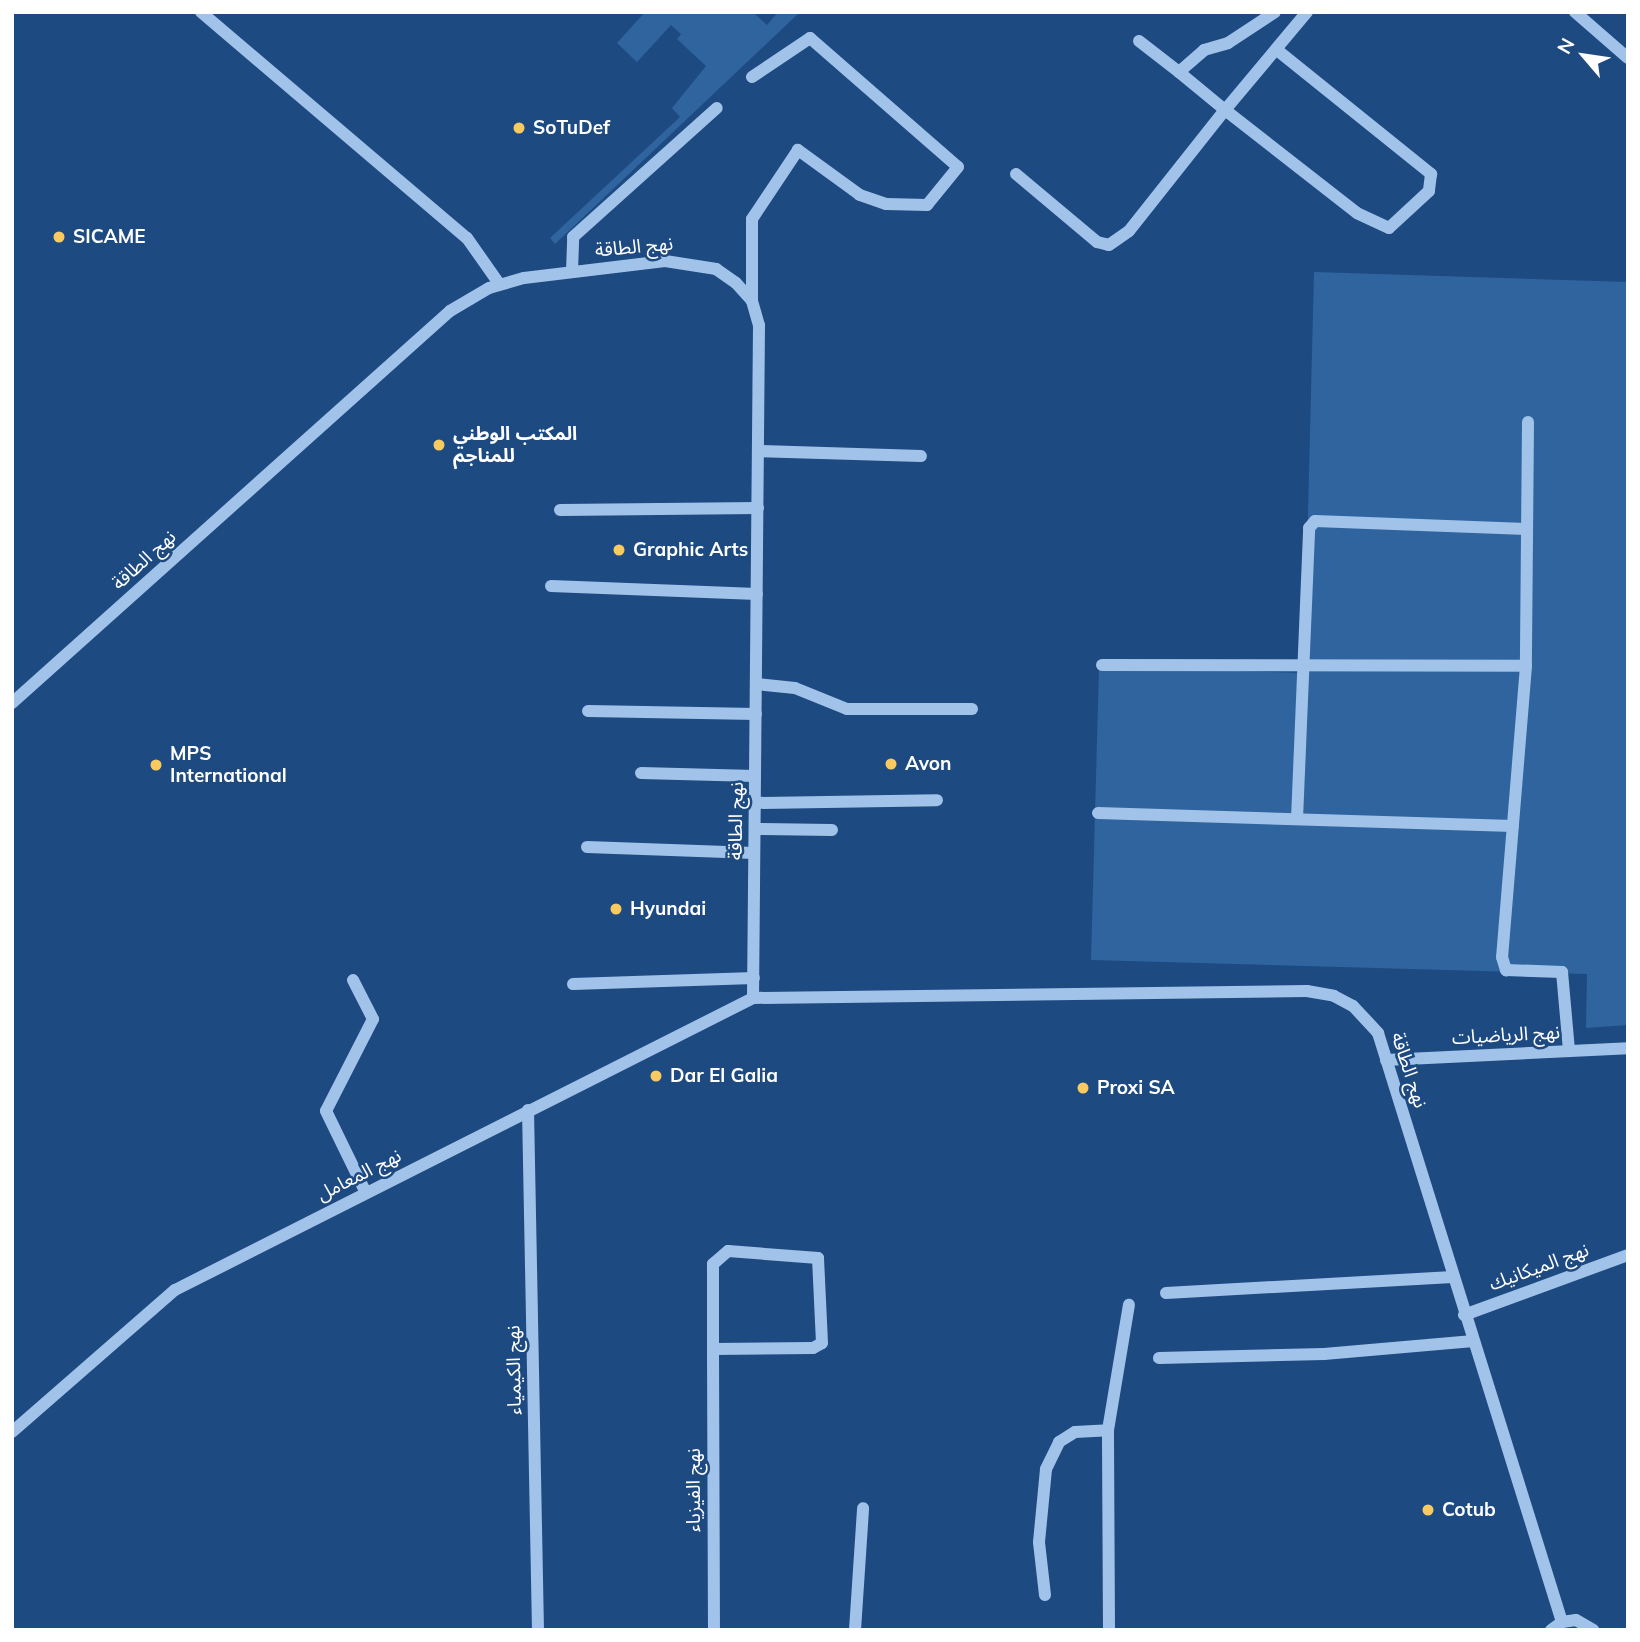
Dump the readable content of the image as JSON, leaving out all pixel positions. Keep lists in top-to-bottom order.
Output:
{
  "streets": {
    "street": [
      "نهج الطاقة",
      "نهج الرياضيات",
      "نهج المعامل",
      "نهج الميكانيك",
      "نهج الكيمياء",
      "نهج الفيزياء"
    ]
  },
  "crossings": [
    ["نهج الطاقة", "نهج الرياضيات"],
    ["نهج الطاقة", "نهج المعامل"],
    ["نهج الطاقة", "نهج الميكانيك"],
    ["نهج المعامل", "نهج الكيمياء"]
  ],
  "places": [
    "SoTuDef",
    "SICAME",
    "المكتب الوطني للمناجم",
    "Graphic Arts",
    "Avon",
    "MPS International",
    "Hyundai",
    "Dar El Galia",
    "Proxi SA",
    "Cotub"
  ],
  "north": "top left"
}
